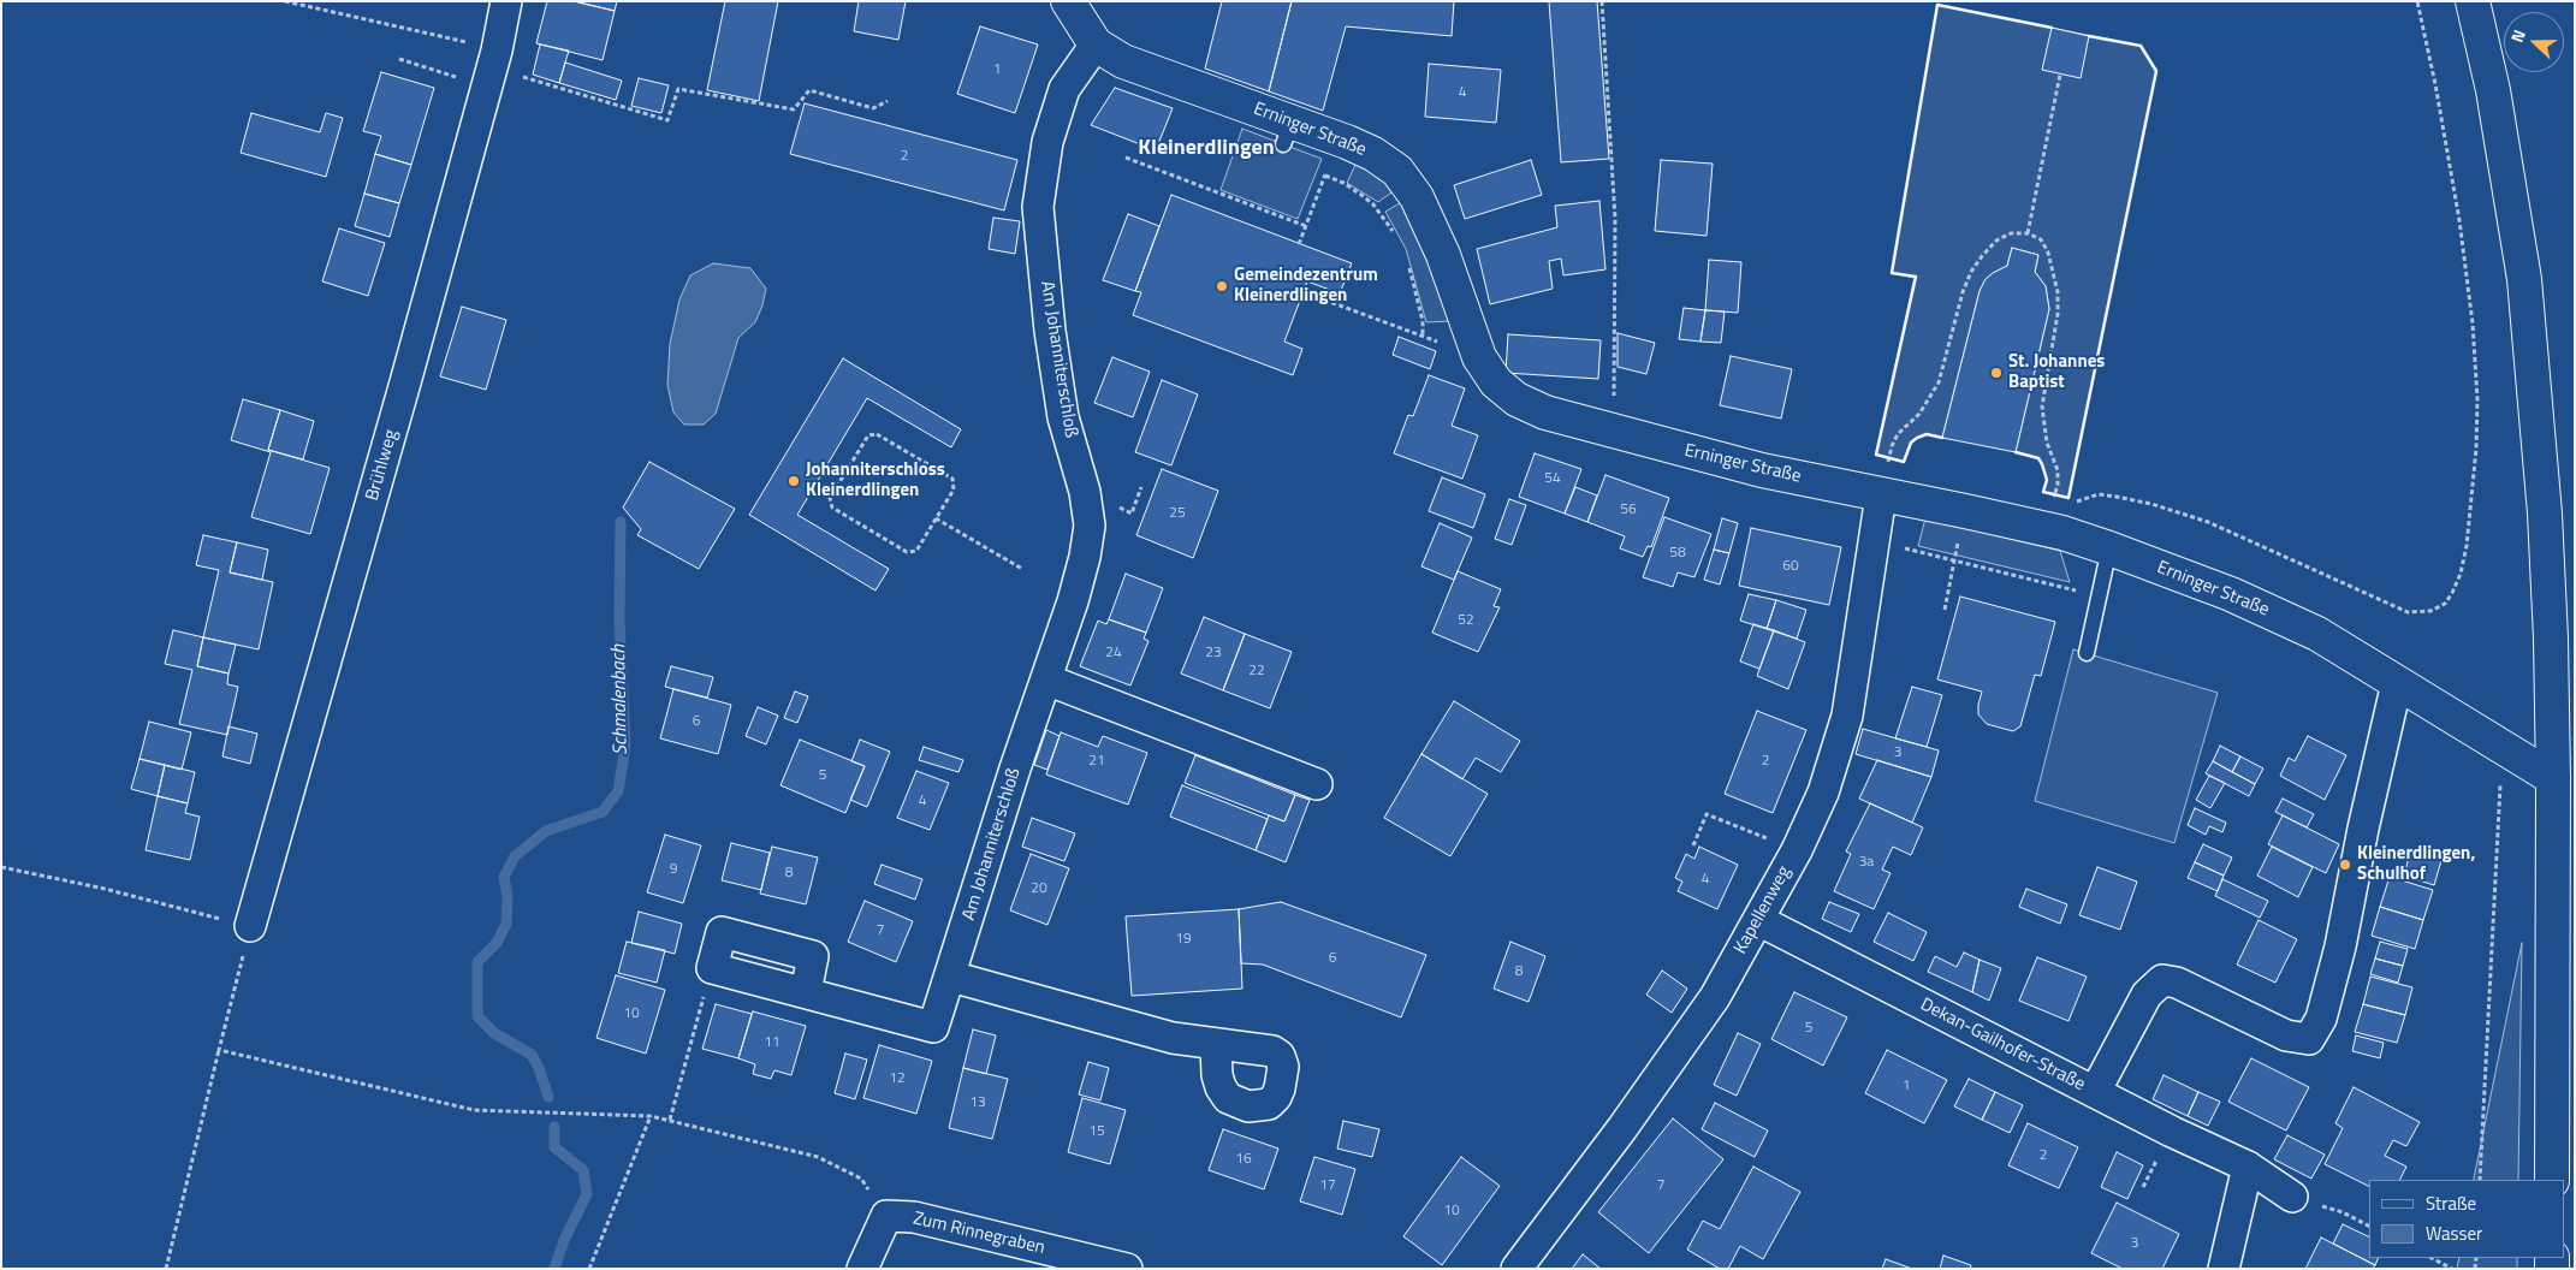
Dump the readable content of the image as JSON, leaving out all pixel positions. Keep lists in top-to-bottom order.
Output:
{
  "streets": {
    "street": [
      "Erninger Straße",
      "Am Johanniterschloß",
      "Brühlweg",
      "Kapellenweg",
      "Dekan-Gailhofer-Straße",
      "Zum Rinnegraben"
    ]
  },
  "crossings": [
    ["Erninger Straße", "Am Johanniterschloß"],
    ["Erninger Straße", "Kapellenweg"],
    ["Kapellenweg", "Dekan-Gailhofer-Straße"]
  ],
  "districts": ["Kleinerdlingen"],
  "water": ["Schmalenbach"],
  "places": [
    "Gemeindezentrum Kleinerdlingen",
    "St. Johannes Baptist",
    "Johanniterschloss Kleinerdlingen",
    "Kleinerdlingen, Schulhof"
  ],
  "house_numbers": [
    "1",
    "4",
    "2",
    "54",
    "56",
    "25",
    "58",
    "60",
    "52",
    "24",
    "23",
    "22",
    "6",
    "3",
    "21",
    "2",
    "5",
    "4",
    "3a",
    "9",
    "8",
    "4",
    "20",
    "7",
    "19",
    "6",
    "8",
    "10",
    "5",
    "11",
    "12",
    "1",
    "13",
    "15",
    "2",
    "16",
    "17",
    "7",
    "10",
    "3"
  ],
  "legend": ["Straße", "Wasser"],
  "north": "left"
}
